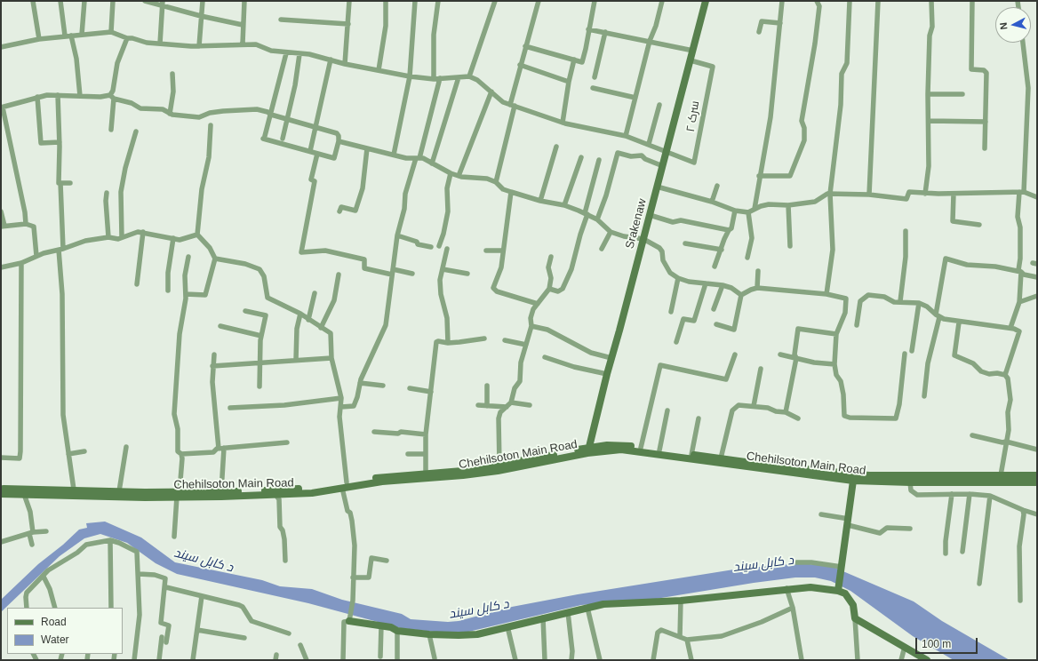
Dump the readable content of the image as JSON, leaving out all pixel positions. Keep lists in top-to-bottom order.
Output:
{
  "streets": {
    "main road": ["Srakenaw", "Chehilsoton Main Road"],
    "street": ["سرک ۲"]
  },
  "crossings": [
    ["سرک ۲", "Srakenaw"],
    ["Srakenaw", "Chehilsoton Main Road"]
  ],
  "water": ["د کابل سيند"],
  "legend": ["Road", "Water"],
  "scale_bar": "100 m",
  "north": "left"
}
